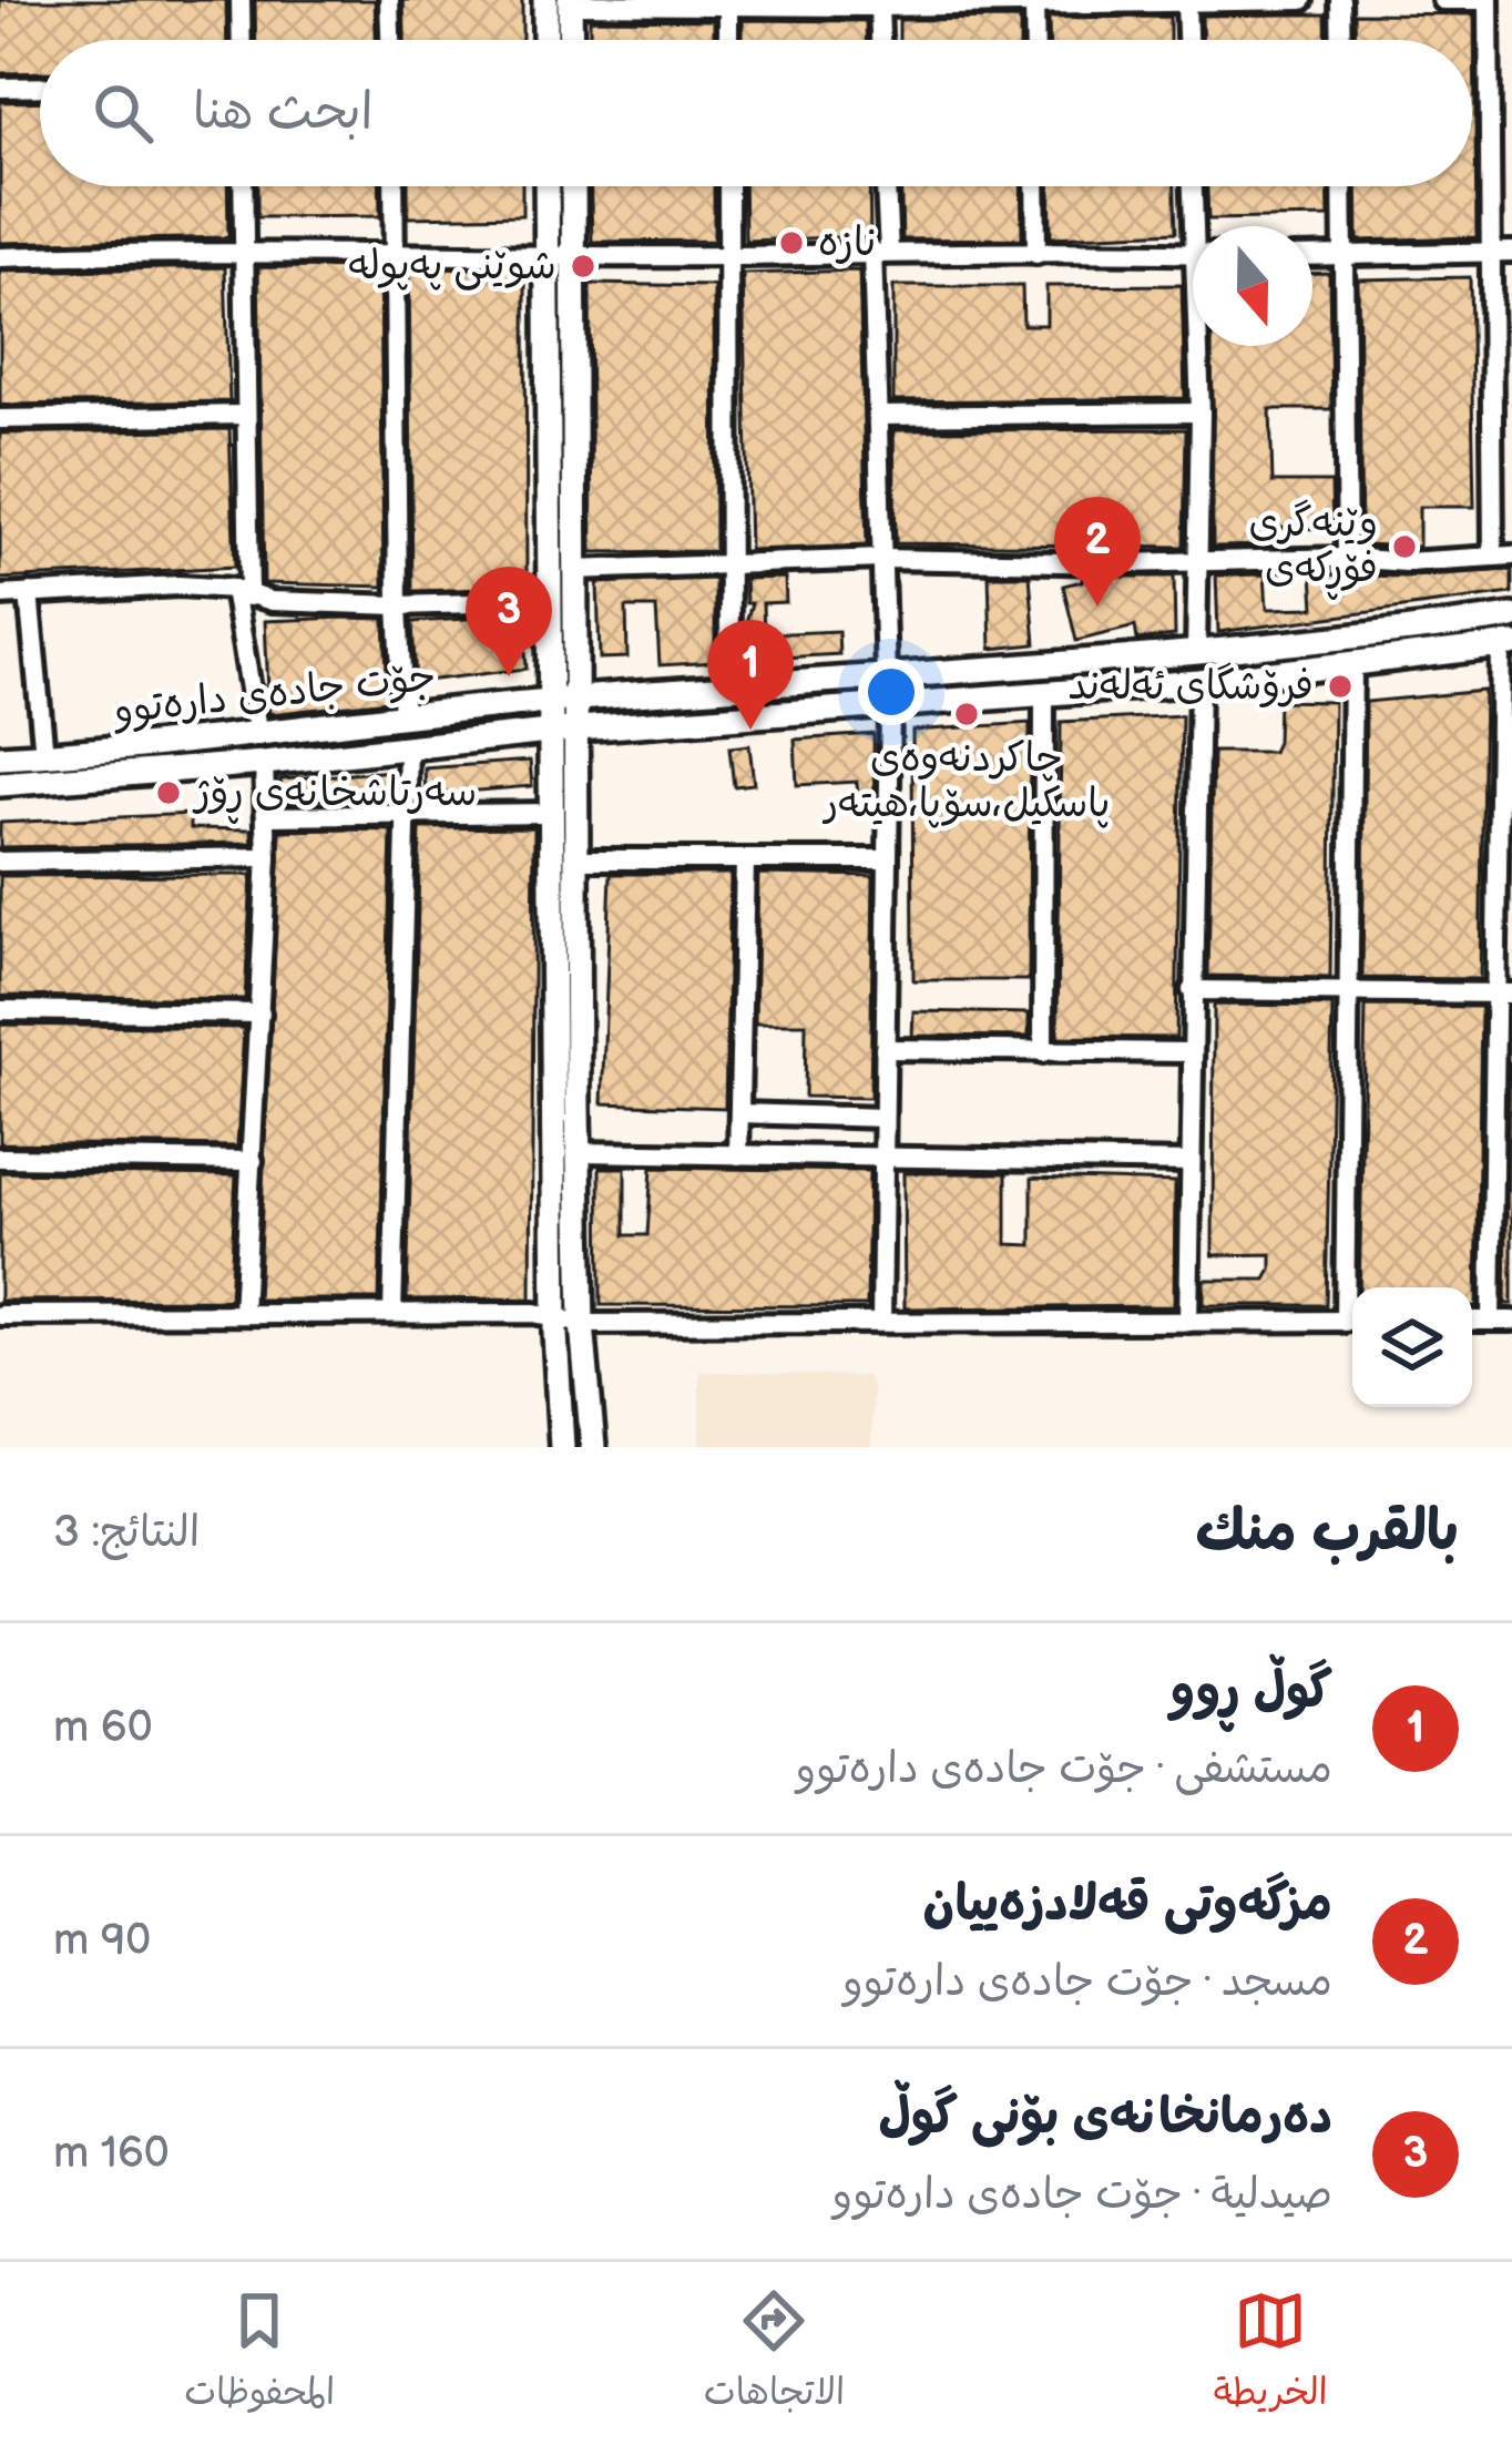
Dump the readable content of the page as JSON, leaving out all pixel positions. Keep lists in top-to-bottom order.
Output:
{
  "streets": {
    "main road": ["جۆت جادەی دارەتوو"]
  },
  "places": [
    "نازە",
    "شوێنی پەپولە",
    "وێنەگری فۆڕکەی",
    "فرۆشگای ئەلەند",
    "چاکردنەوەی پاسکیل،سۆپا،هیتەر",
    "سەرتاشخانەی ڕۆژ"
  ],
  "north": "bottom",
  "page": {
    "search": "ابحث هنا",
    "pins": ["2", "3", "1"],
    "heading": ["بالقرب منك", "النتائج: 3"],
    "list": [
      {
        "mark": "1",
        "name": "گوڵ ڕوو",
        "note": "مستشفى · جۆت جادەی دارەتوو",
        "value": "60 m"
      },
      {
        "mark": "2",
        "name": "مزگەوتی قەلادزەییان",
        "note": "مسجد · جۆت جادەی دارەتوو",
        "value": "90 m"
      },
      {
        "mark": "3",
        "name": "دەرمانخانەی بۆنی گوڵ",
        "note": "صيدلية · جۆت جادەی دارەتوو",
        "value": "160 m"
      }
    ],
    "nav": ["الخريطة", "الاتجاهات", "المحفوظات"]
  }
}
